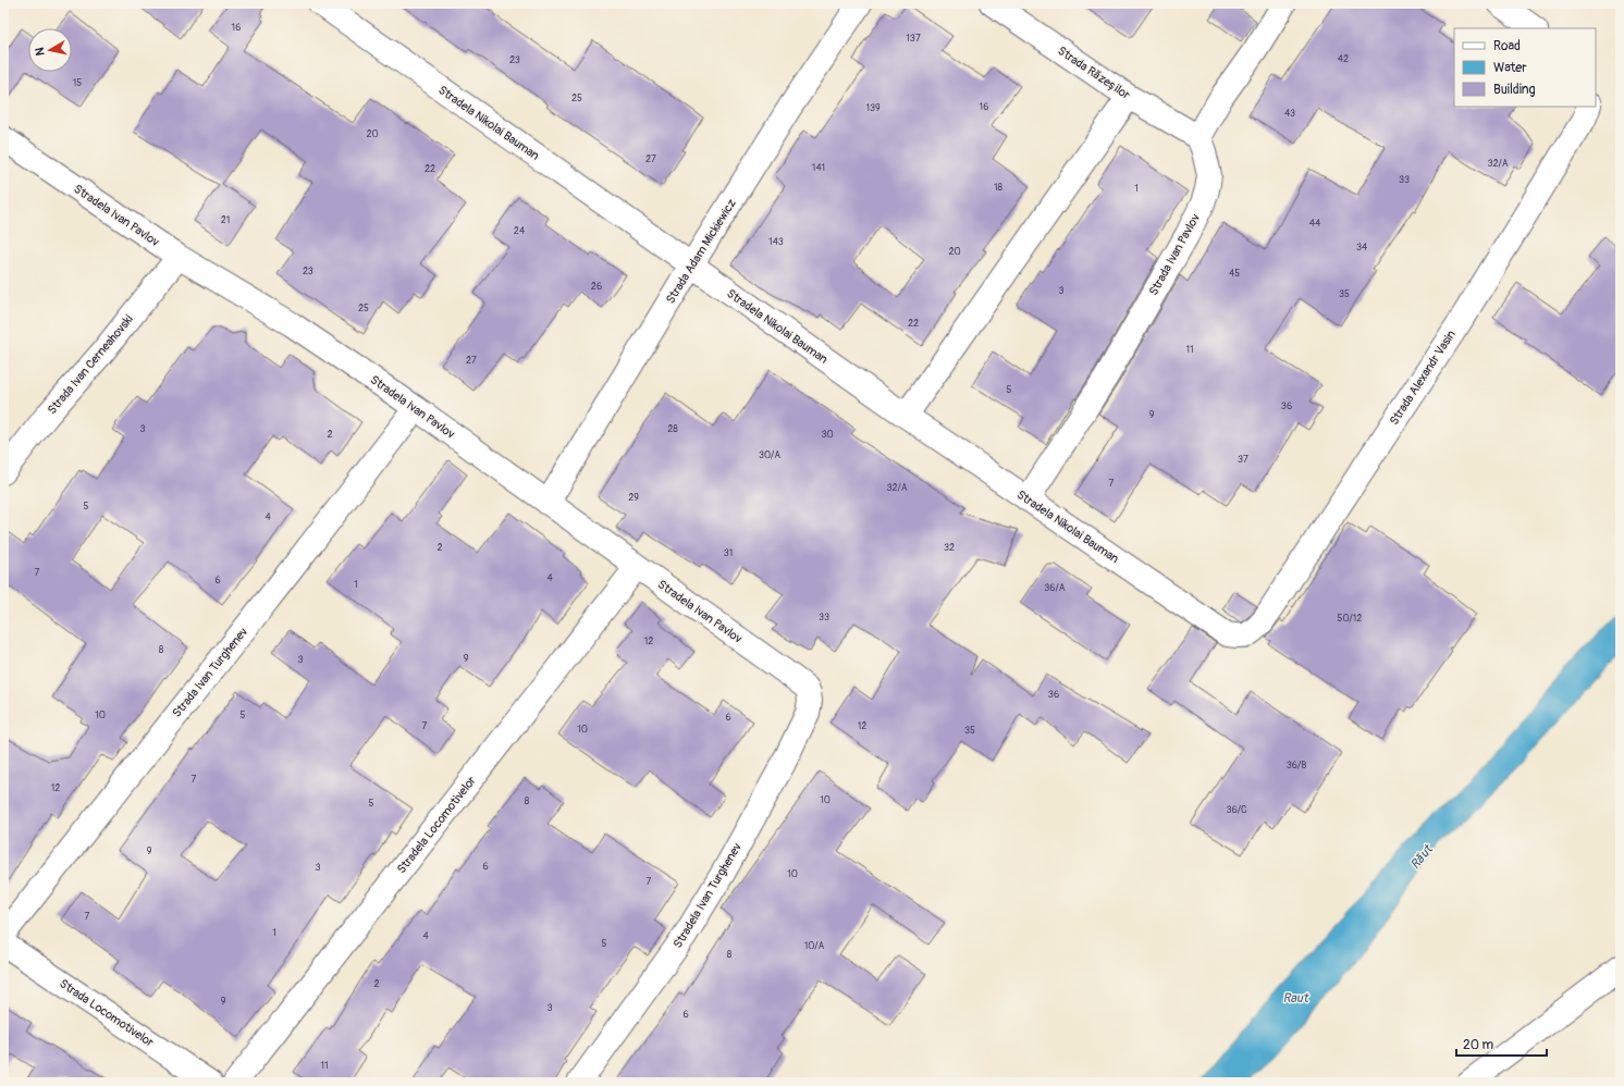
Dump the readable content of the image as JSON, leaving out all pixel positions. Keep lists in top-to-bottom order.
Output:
{
  "streets": {
    "street": [
      "Strada Răzeșilor",
      "Stradela Nikolai Bauman",
      "Stradela Ivan Pavlov",
      "Strada Adam Mickiewicz",
      "Strada Ivan Pavlov",
      "Strada Ivan Cerneahovski",
      "Strada Alexandr Vasin",
      "Strada Ivan Turghenev",
      "Stradela Locomotivelor",
      "Stradela Ivan Turghenev",
      "Strada Locomotivelor"
    ]
  },
  "crossings": [
    ["Strada Răzeșilor", "Strada Ivan Pavlov"],
    ["Stradela Nikolai Bauman", "Strada Adam Mickiewicz"],
    ["Stradela Nikolai Bauman", "Strada Ivan Pavlov"],
    ["Stradela Nikolai Bauman", "Strada Alexandr Vasin"],
    ["Stradela Ivan Pavlov", "Strada Adam Mickiewicz"],
    ["Stradela Ivan Pavlov", "Strada Ivan Cerneahovski"],
    ["Stradela Ivan Pavlov", "Strada Ivan Turghenev"],
    ["Stradela Ivan Pavlov", "Stradela Locomotivelor"],
    ["Stradela Ivan Pavlov", "Stradela Ivan Turghenev"]
  ],
  "water": ["Răut", "Raut"],
  "house_numbers": [
    "16",
    "137",
    "42",
    "23",
    "15",
    "25",
    "16",
    "139",
    "43",
    "20",
    "27",
    "32/A",
    "141",
    "22",
    "33",
    "18",
    "1",
    "21",
    "44",
    "24",
    "143",
    "34",
    "20",
    "23",
    "45",
    "26",
    "3",
    "35",
    "25",
    "22",
    "11",
    "27",
    "5",
    "36",
    "9",
    "3",
    "28",
    "2",
    "30",
    "30/A",
    "37",
    "7",
    "32/A",
    "29",
    "5",
    "4",
    "2",
    "32",
    "31",
    "7",
    "4",
    "6",
    "1",
    "36/A",
    "33",
    "50/12",
    "12",
    "8",
    "9",
    "3",
    "36",
    "10",
    "5",
    "6",
    "7",
    "12",
    "10",
    "35",
    "36/B",
    "7",
    "12",
    "10",
    "8",
    "5",
    "36/C",
    "9",
    "6",
    "3",
    "10",
    "7",
    "7",
    "1",
    "4",
    "5",
    "10/A",
    "8",
    "2",
    "9",
    "3",
    "6",
    "11"
  ],
  "legend": ["Road", "Water", "Building"],
  "scale_bar": "20 m",
  "north": "left"
}
